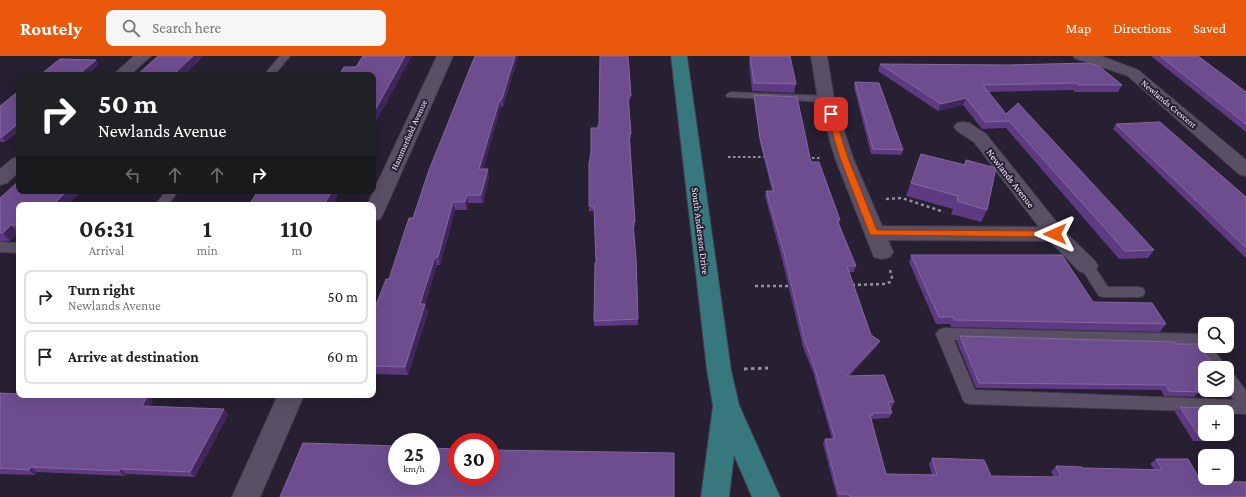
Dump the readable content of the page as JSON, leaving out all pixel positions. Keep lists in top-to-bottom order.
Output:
{
  "streets": {
    "main road": ["South Anderson Drive"],
    "street": ["Newlands Crescent", "Hammerfield Avenue", "Newlands Avenue"]
  },
  "page": {
    "header": "Routely",
    "search": "Search here",
    "nav": ["Map", "Directions", "Saved"],
    "turn": ["50 m", "Newlands Avenue"],
    "eta": [
      "06:31",
      "Arrival",
      "1",
      "min",
      "110",
      "m"
    ],
    "list": [
      {
        "name": "Turn right",
        "note": "Newlands Avenue",
        "value": "50 m"
      },
      {
        "name": "Arrive at destination",
        "value": "60 m"
      }
    ],
    "map_buttons": ["+", "−"],
    "speed": "25 km/h",
    "limit": "30"
  }
}
